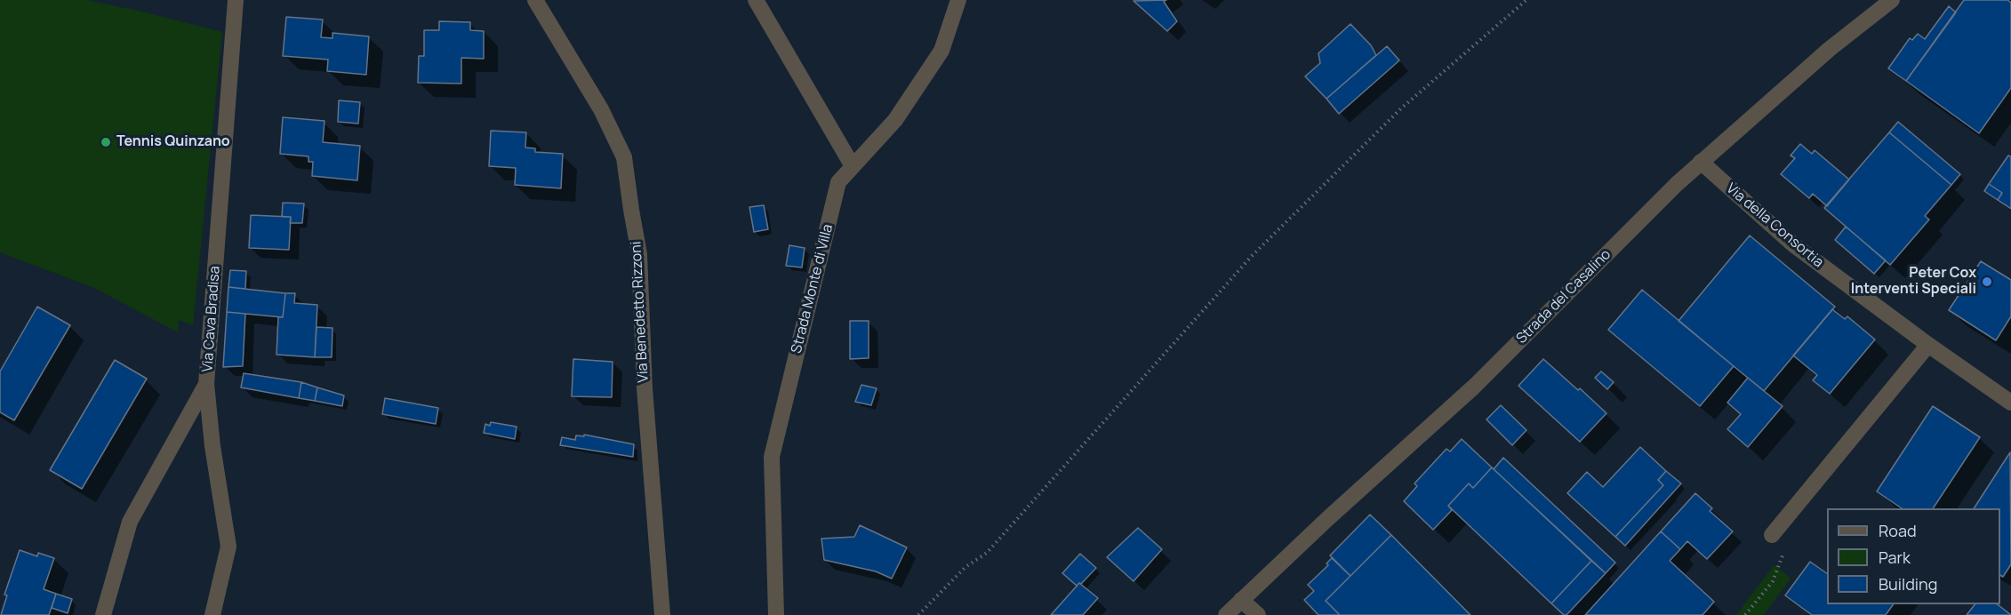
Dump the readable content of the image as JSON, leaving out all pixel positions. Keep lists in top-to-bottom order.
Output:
{
  "streets": {
    "street": [
      "Via della Consortia",
      "Strada Monte di Villa",
      "Strada del Casalino",
      "Via Benedetto Rizzoni",
      "Via Cava Bradisa"
    ]
  },
  "crossings": [
    ["Via della Consortia", "Strada del Casalino"]
  ],
  "places": ["Tennis Quinzano", "Peter Cox Interventi Speciali"],
  "legend": ["Road", "Park", "Building"]
}
